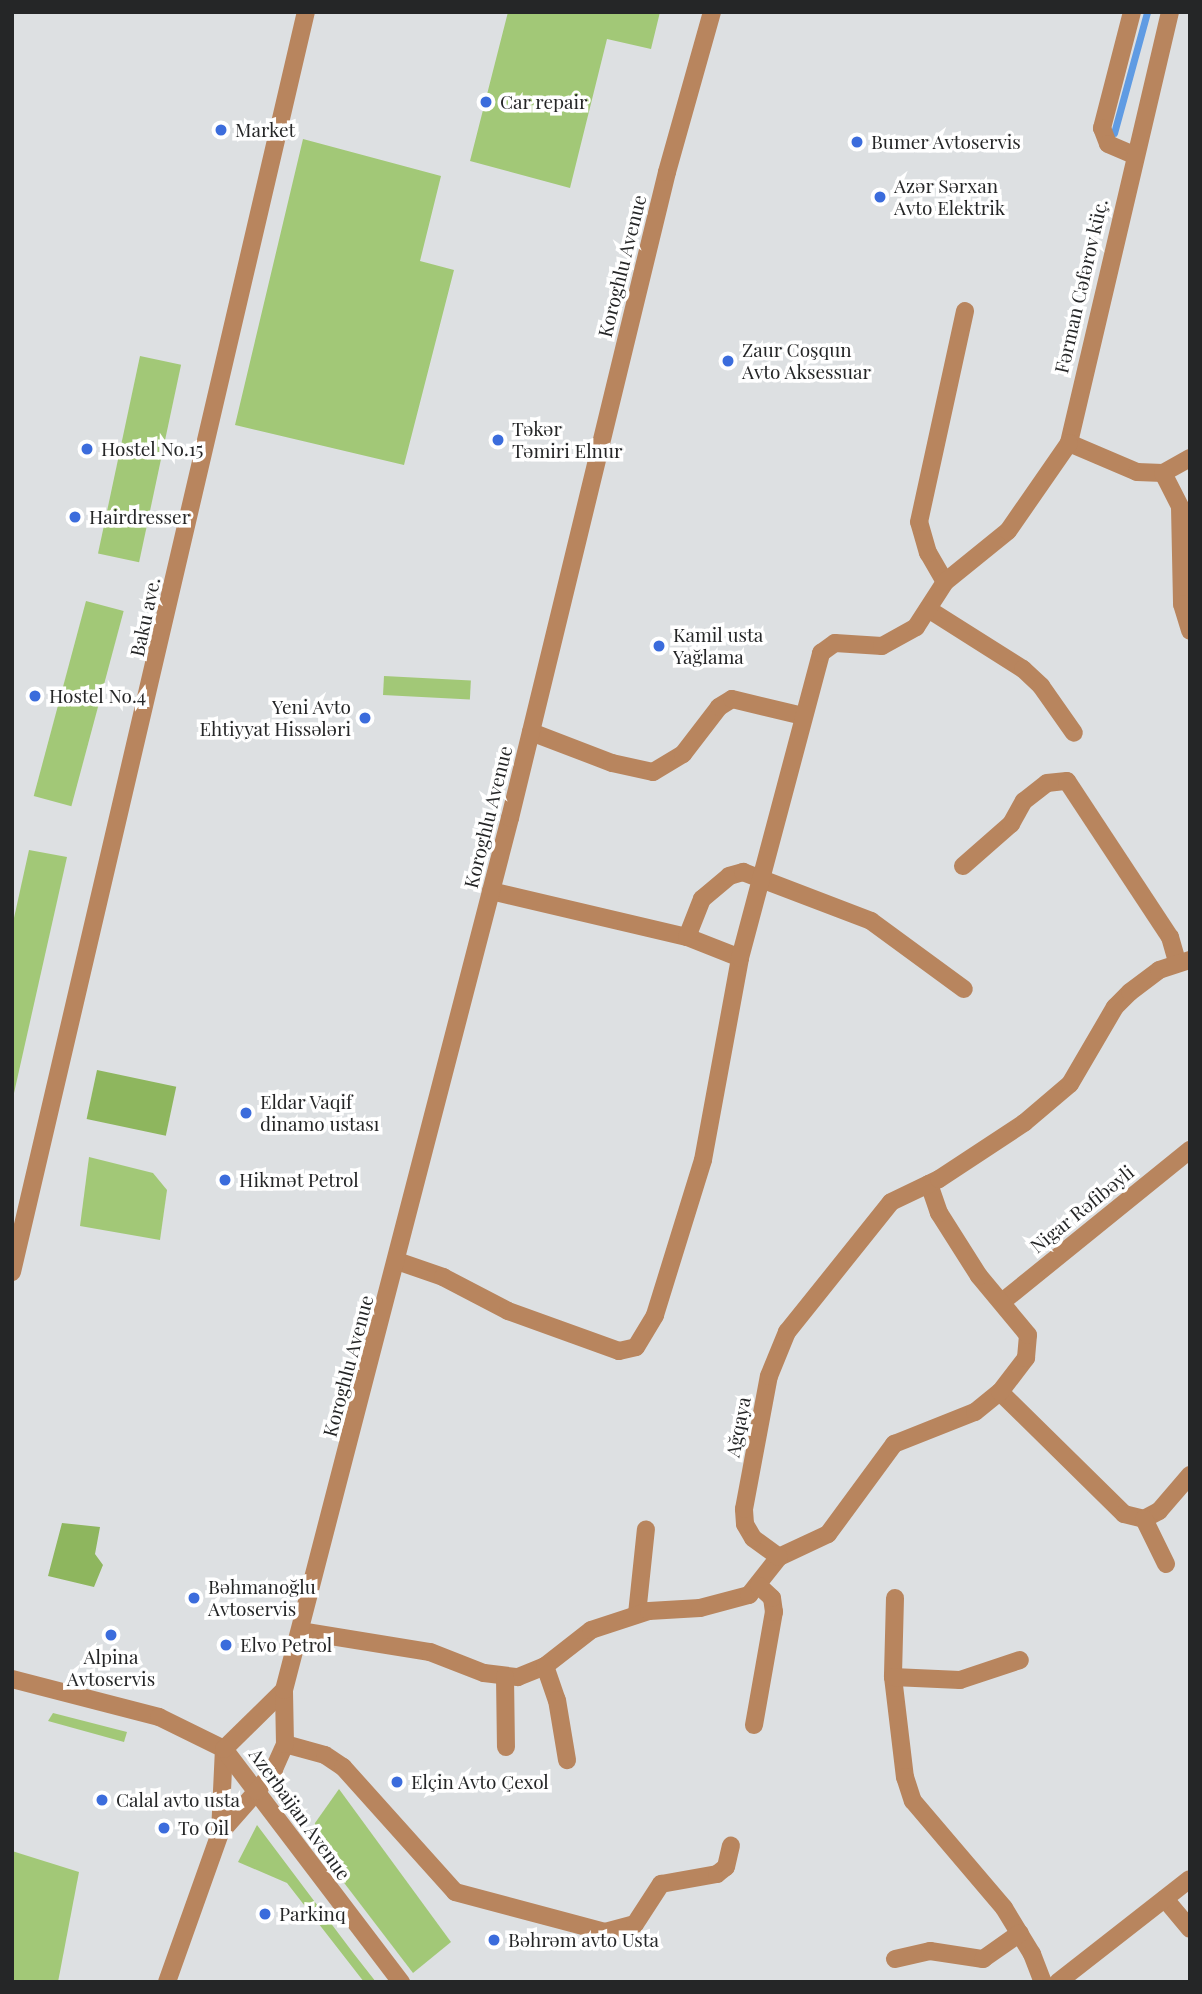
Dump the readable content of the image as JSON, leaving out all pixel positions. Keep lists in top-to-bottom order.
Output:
{
  "streets": {
    "street": [
      "Koroghlu Avenue",
      "Fərman Cəfərov küç.",
      "Baku ave.",
      "Nigar Rəfibəyli",
      "Ağqaya",
      "Azerbaijan Avenue"
    ]
  },
  "places": [
    "Car repair",
    "Market",
    "Bumer Avtoservis",
    "Azər Sərxan Avto Elektrik",
    "Zaur Coşqun Avto Aksessuar",
    "Təkər Təmiri Elnur",
    "Hostel No.15",
    "Hairdresser",
    "Kamil usta Yağlama",
    "Hostel No.4",
    "Yeni Avto Ehtiyyat Hissələri",
    "Eldar Vaqif dinamo ustası",
    "Hikmət Petrol",
    "Bəhmanoğlu Avtoservis",
    "Alpina Avtoservis",
    "Elvo Petrol",
    "Elçin Avto Çexol",
    "Calal avto usta",
    "To Oil",
    "Parkinq",
    "Bəhrəm avto Usta"
  ]
}
